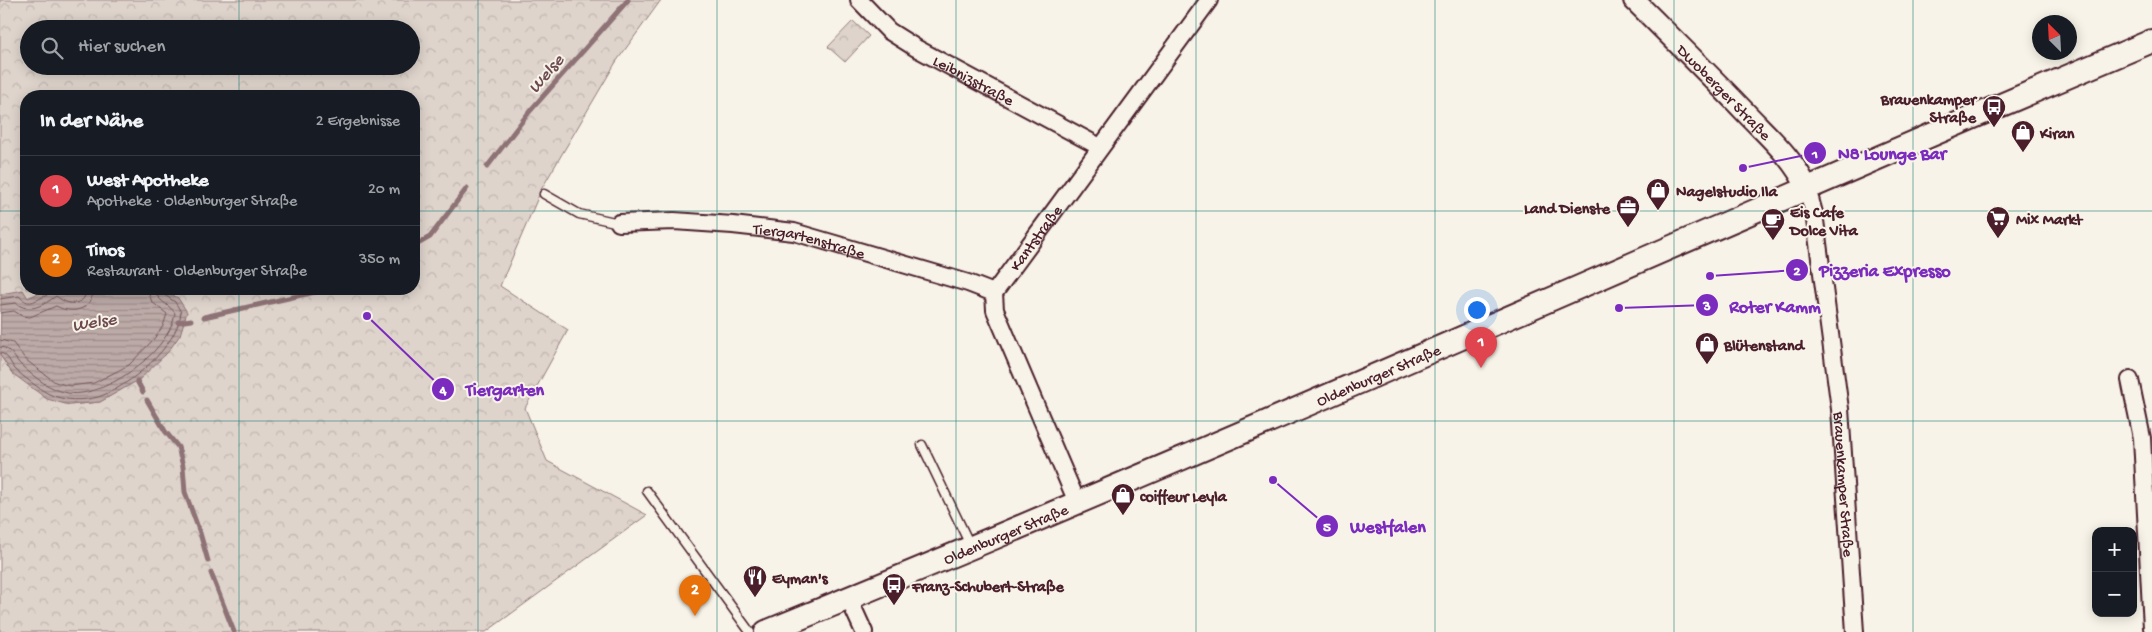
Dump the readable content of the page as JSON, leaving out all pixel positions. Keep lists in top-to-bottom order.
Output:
{
  "streets": {
    "main road": ["Oldenburger Straße"],
    "street": [
      "Leibnizstraße",
      "Dwoberger Straße",
      "Kantstraße",
      "Tiergartenstraße",
      "Brauenkamper Straße"
    ]
  },
  "crossings": [
    ["Leibnizstraße", "Kantstraße"],
    ["Dwoberger Straße", "Oldenburger Straße"],
    ["Dwoberger Straße", "Brauenkamper Straße"],
    ["Kantstraße", "Tiergartenstraße"],
    ["Oldenburger Straße", "Brauenkamper Straße"]
  ],
  "water": ["Welse"],
  "places": {
    "bus stop": ["Brauenkamper Straße", "Franz-Schubert-Straße"],
    "shop": [
      "Kiran",
      "Nagelstudio Ila",
      "Blütenstand",
      "coiffeur Leyla"
    ],
    "other": [
      "N8 Lounge Bar",
      "Pizzeria Expresso",
      "Roter Kamm",
      "Tiergarten",
      "Westfalen"
    ],
    "office": ["Land Dienste"],
    "supermarket": ["Mix Markt"],
    "cafe": ["Eis Cafe Dolce Vita"],
    "restaurant": ["Eyman's"]
  },
  "north": "top left",
  "page": {
    "search": "Hier suchen",
    "heading": ["In der Nähe", "2 Ergebnisse"],
    "list": [
      {
        "mark": "1",
        "name": "West Apotheke",
        "note": "Apotheke · Oldenburger Straße",
        "value": "20 m"
      },
      {
        "mark": "2",
        "name": "Tinos",
        "note": "Restaurant · Oldenburger Straße",
        "value": "350 m"
      }
    ],
    "pins": ["1", "2"],
    "map_buttons": ["+", "−"]
  }
}
